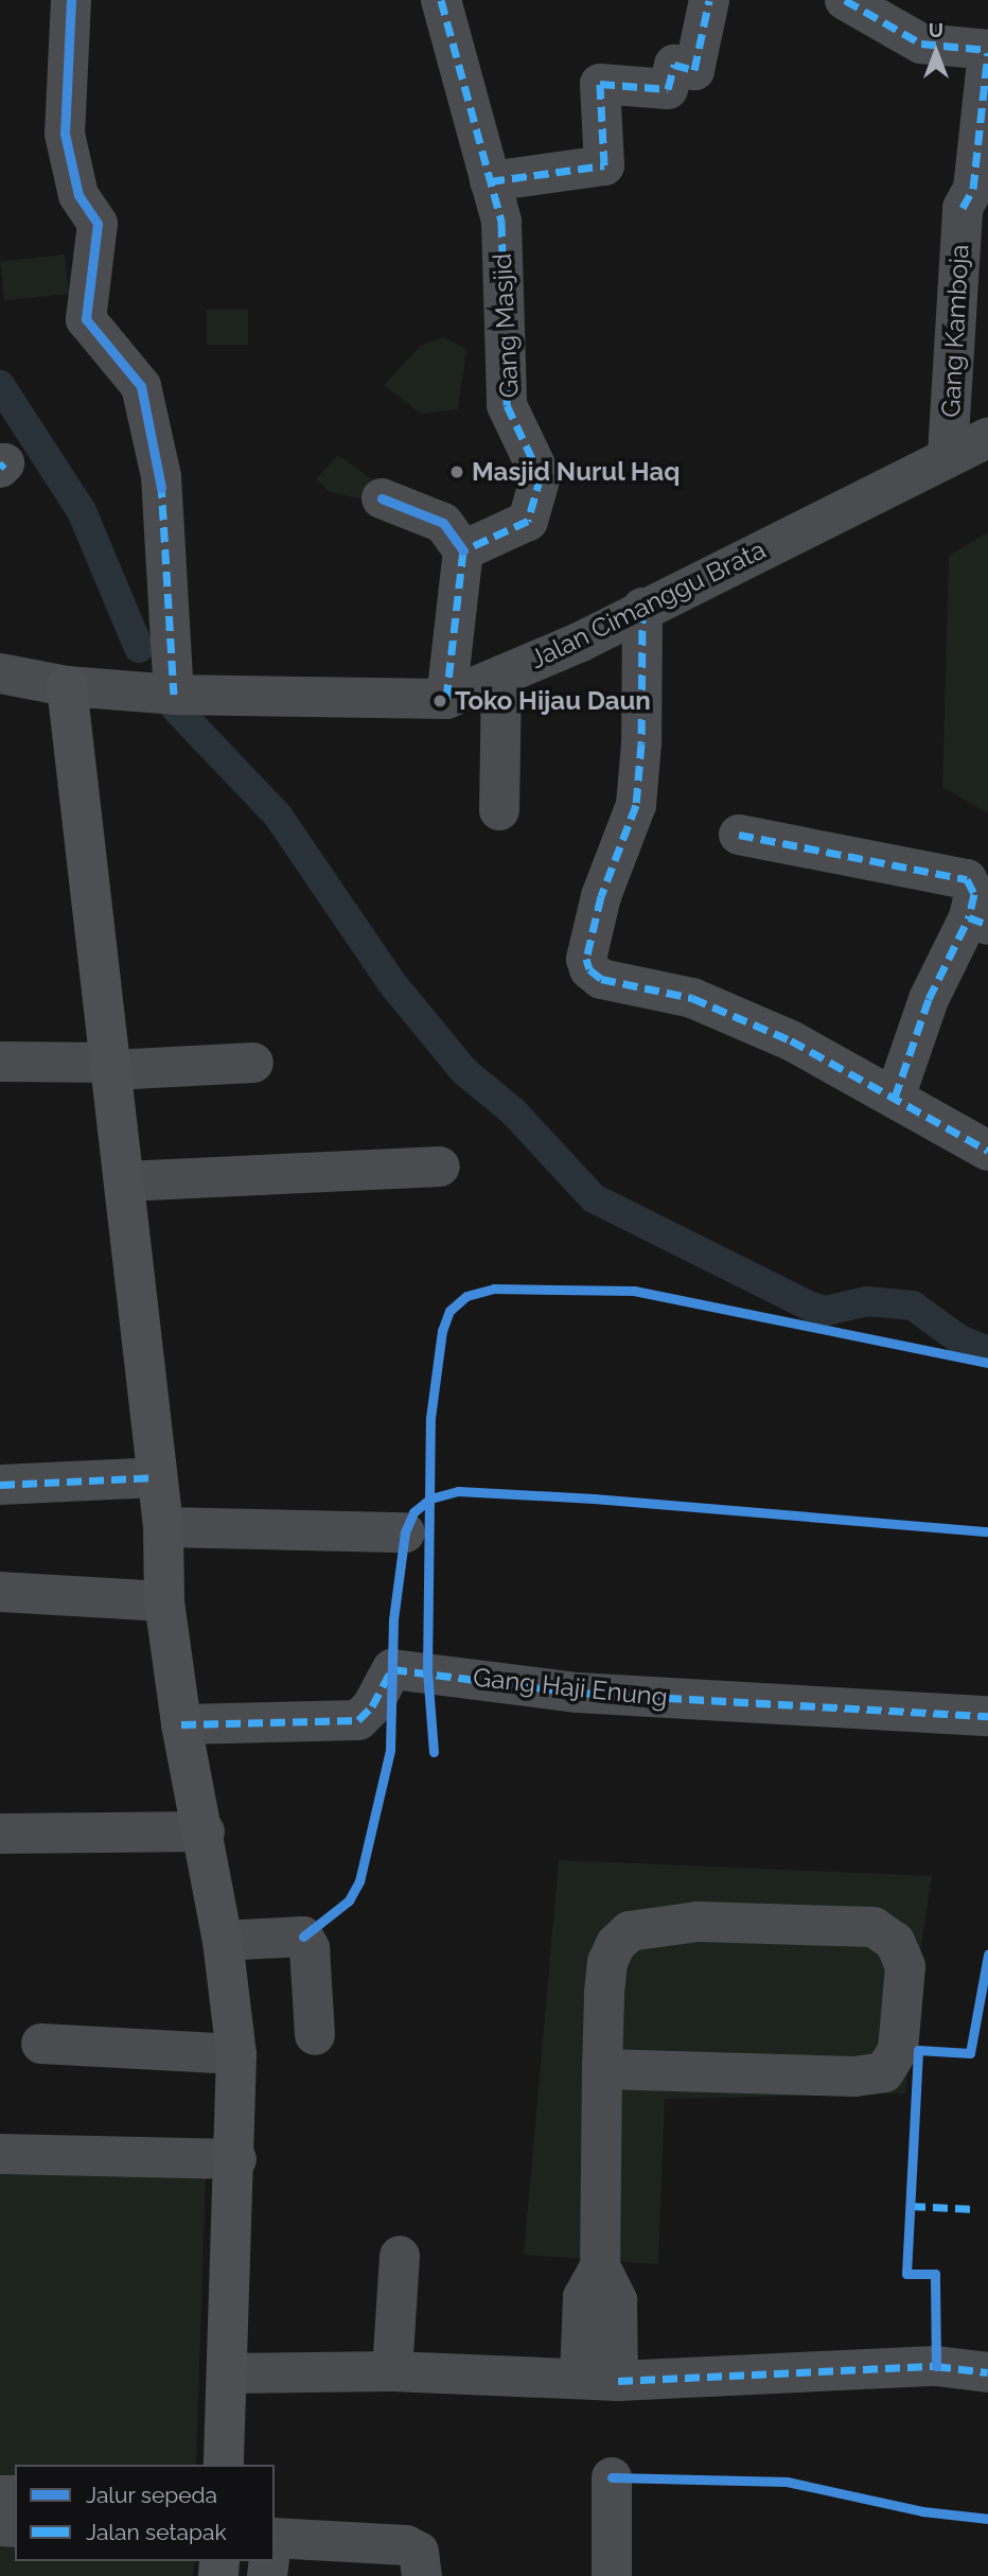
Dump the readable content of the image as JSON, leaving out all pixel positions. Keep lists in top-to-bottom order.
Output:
{
  "streets": {
    "street": [
      "Gang Masjid",
      "Gang Kamboja",
      "Jalan Cimanggu Brata",
      "Gang Haji Enung"
    ]
  },
  "crossings": [
    ["Gang Kamboja", "Jalan Cimanggu Brata"]
  ],
  "places": ["Masjid Nurul Haq", "Toko Hijau Daun"],
  "legend": ["Jalur sepeda", "Jalan setapak"],
  "north": "top"
}
